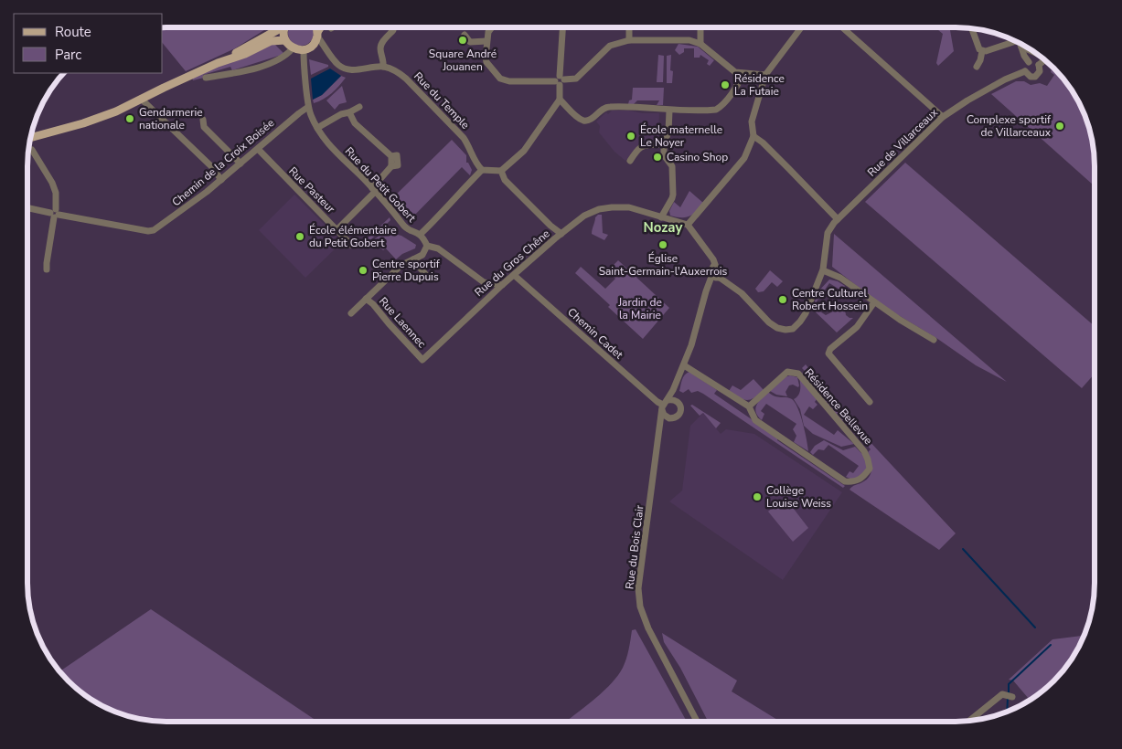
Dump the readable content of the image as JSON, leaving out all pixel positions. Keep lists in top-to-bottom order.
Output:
{
  "streets": {
    "street": [
      "Rue du Temple",
      "Rue de Villarceaux",
      "Chemin de la Croix Boisée",
      "Rue du Petit Gobert",
      "Rue Pasteur",
      "Rue du Gros Chêne",
      "Rue Laennec",
      "Chemin Cadet",
      "Résidence Bellevue",
      "Rue du Bois Clair"
    ]
  },
  "crossings": [
    ["Chemin de la Croix Boisée", "Rue du Petit Gobert"],
    ["Chemin de la Croix Boisée", "Rue Pasteur"],
    ["Rue du Petit Gobert", "Rue Laennec"],
    ["Rue du Gros Chêne", "Rue Laennec"],
    ["Rue du Gros Chêne", "Chemin Cadet"],
    ["Chemin Cadet", "Rue du Bois Clair"],
    ["Résidence Bellevue", "Rue du Bois Clair"]
  ],
  "districts": ["Nozay"],
  "parks": ["Jardin de la Mairie"],
  "places": [
    "Square André Jouanen",
    "Résidence La Futaie",
    "Gendarmerie nationale",
    "Complexe sportif de Villarceaux",
    "École maternelle Le Noyer",
    "Casino Shop",
    "École élémentaire du Petit Gobert",
    "Église Saint-Germain-l'Auxerrois",
    "Centre sportif Pierre Dupuis",
    "Centre Culturel Robert Hossein",
    "Collège Louise Weiss"
  ],
  "legend": ["Route", "Parc"]
}
